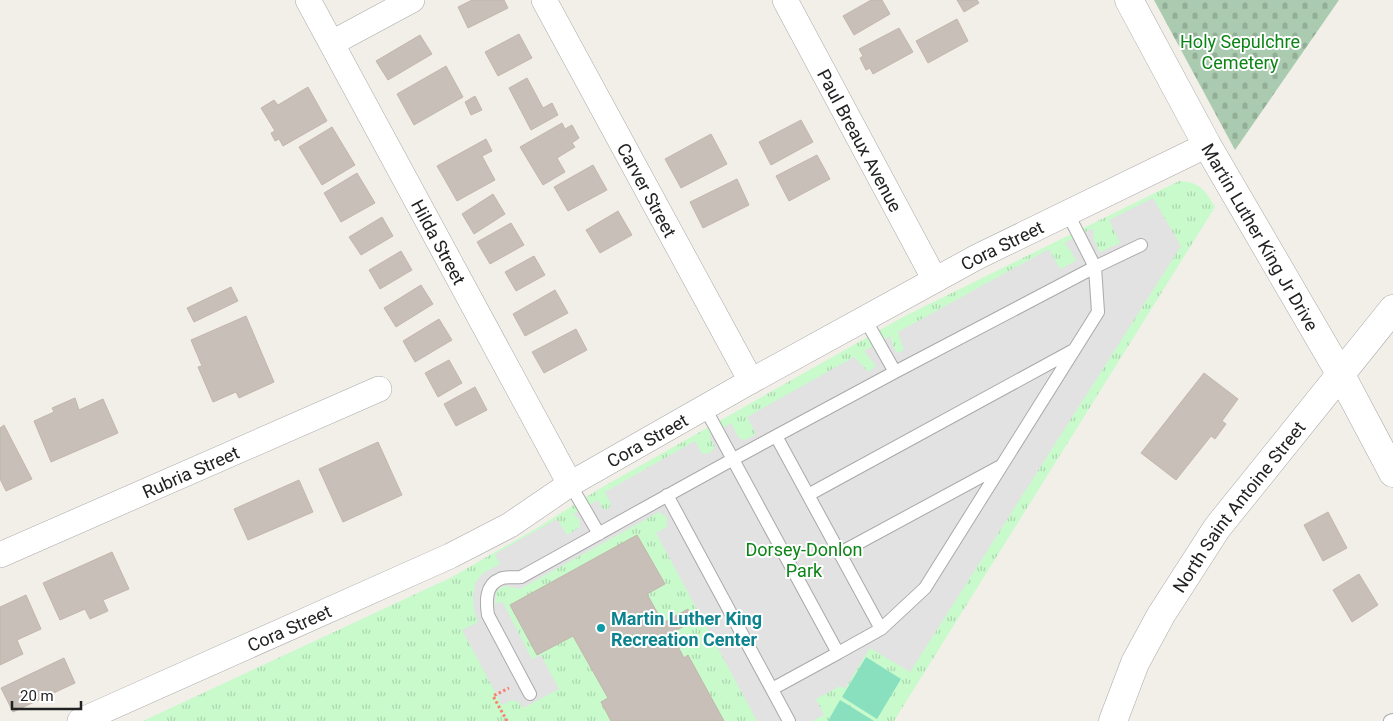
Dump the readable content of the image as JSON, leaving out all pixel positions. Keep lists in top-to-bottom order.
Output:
{
  "streets": {
    "street": [
      "Paul Breaux Avenue",
      "Carver Street",
      "Martin Luther King Jr Drive",
      "Hilda Street",
      "Cora Street",
      "Rubria Street",
      "North Saint Antoine Street"
    ]
  },
  "crossings": [
    ["Paul Breaux Avenue", "Cora Street"],
    ["Carver Street", "Cora Street"],
    ["Martin Luther King Jr Drive", "Cora Street"],
    ["Martin Luther King Jr Drive", "North Saint Antoine Street"],
    ["Hilda Street", "Cora Street"]
  ],
  "parks": ["Holy Sepulchre Cemetery", "Dorsey-Donlon Park"],
  "places": ["Martin Luther King Recreation Center"],
  "scale_bar": "20 m"
}
